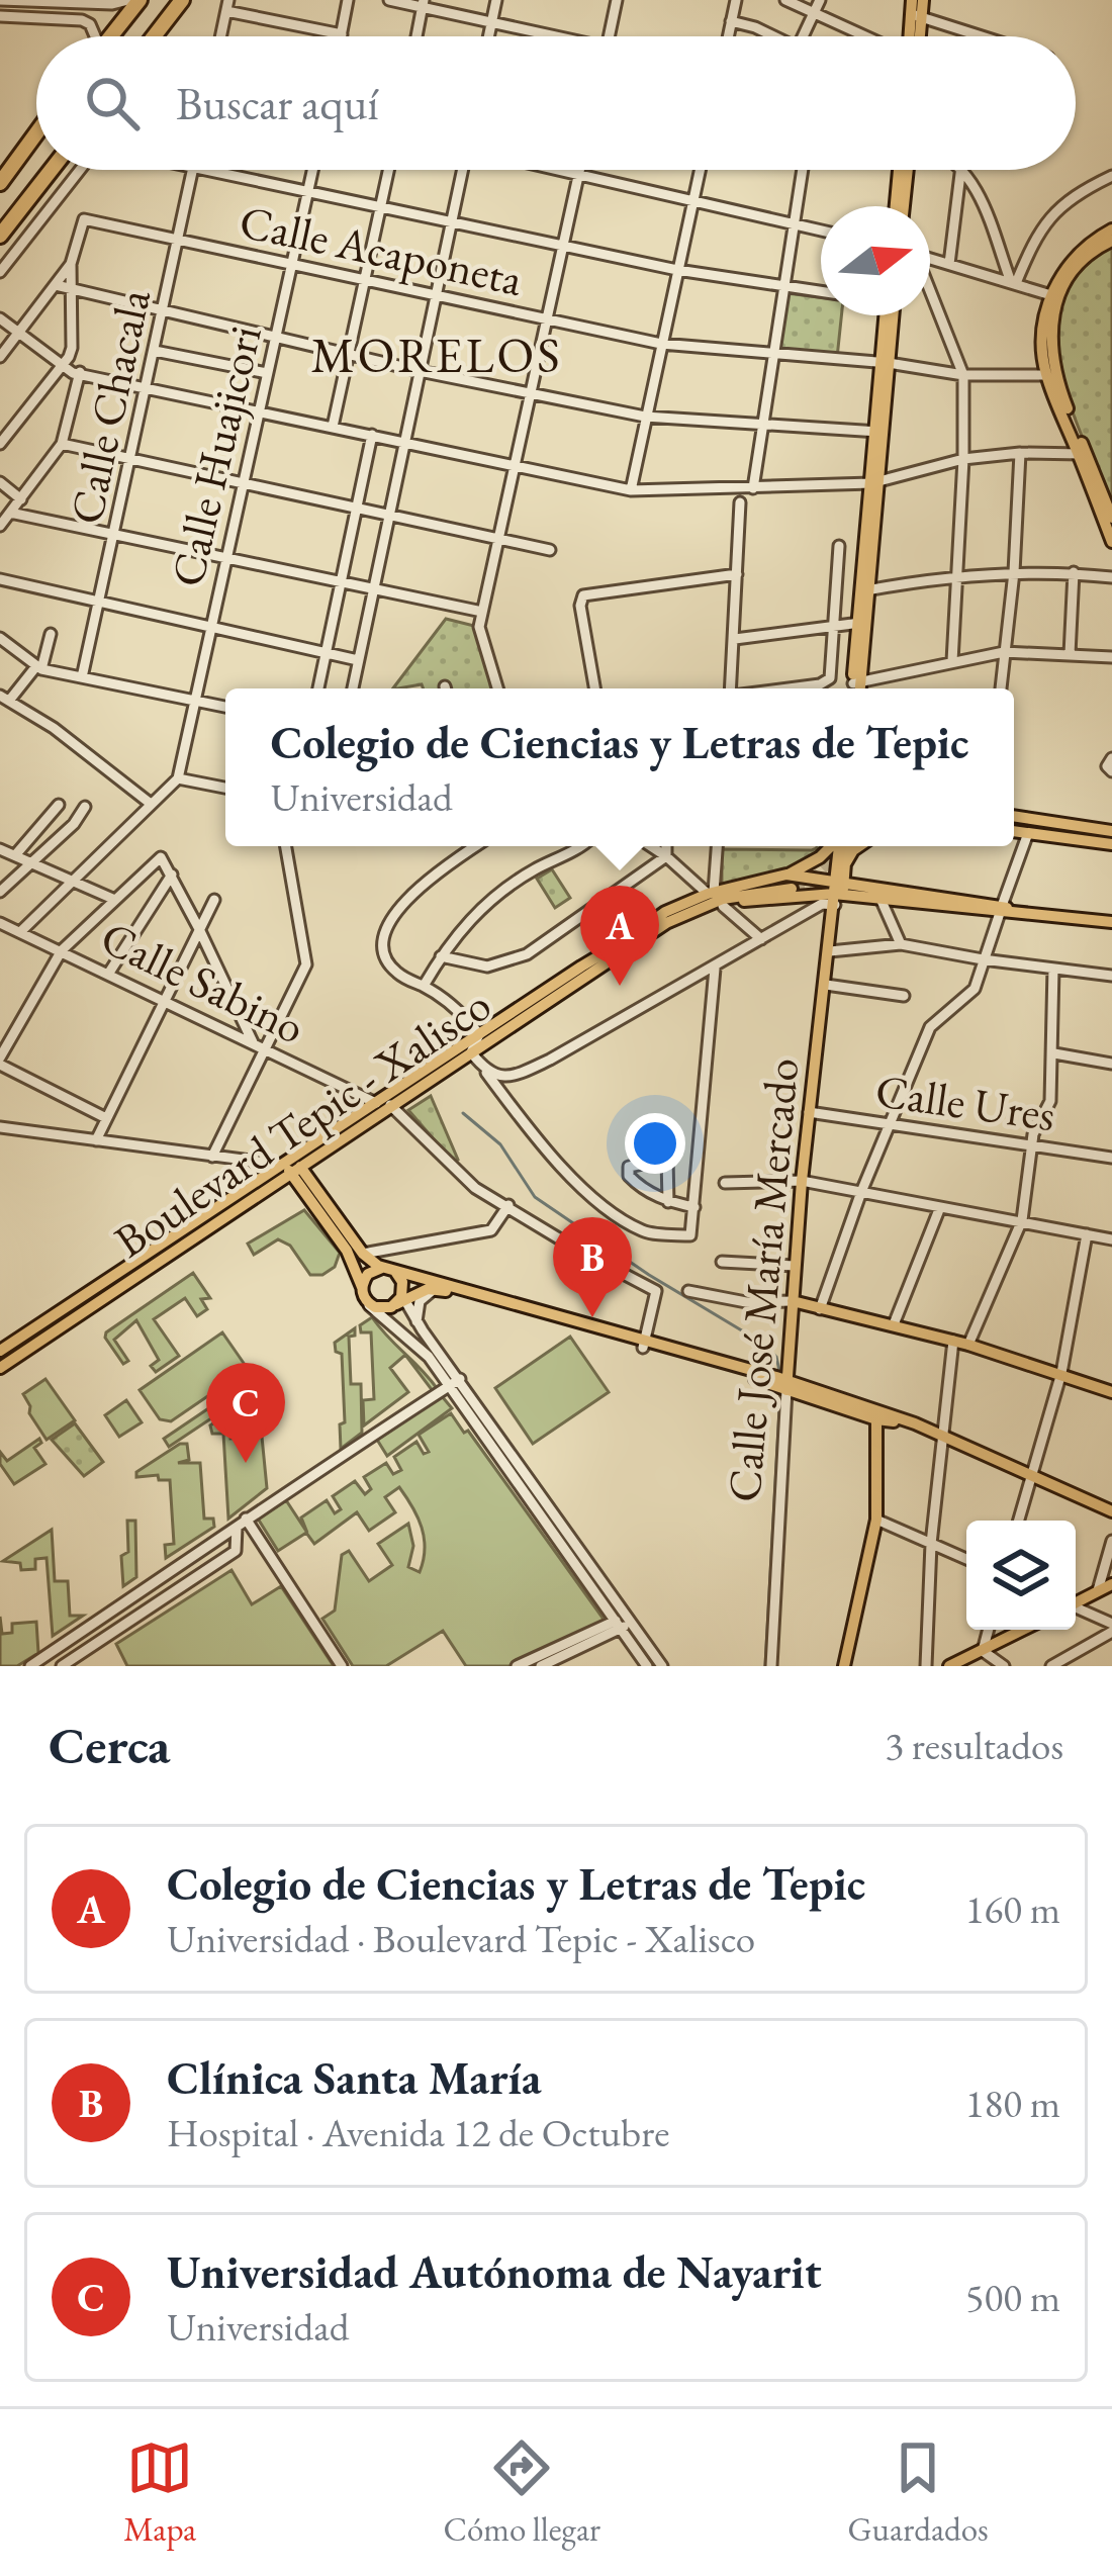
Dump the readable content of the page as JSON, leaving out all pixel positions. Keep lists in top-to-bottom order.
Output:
{
  "streets": {
    "main road": ["Boulevard Tepic - Xalisco", "Calle José María Mercado"],
    "street": [
      "Calle Acaponeta",
      "Calle Chacala",
      "Calle Huajicori",
      "Calle Sabino",
      "Calle Ures"
    ]
  },
  "crossings": [
    ["Calle Acaponeta", "Calle Chacala"],
    ["Calle Acaponeta", "Calle Huajicori"],
    ["Calle Sabino", "Boulevard Tepic - Xalisco"],
    ["Calle Ures", "Calle José María Mercado"]
  ],
  "districts": ["MORELOS"],
  "north": "right",
  "page": {
    "search": "Buscar aquí",
    "popup": ["Colegio de Ciencias y Letras de Tepic", "Universidad"],
    "pins": ["A", "B", "C"],
    "heading": ["Cerca", "3 resultados"],
    "list": [
      {
        "mark": "A",
        "name": "Colegio de Ciencias y Letras de Tepic",
        "note": "Universidad · Boulevard Tepic - Xalisco",
        "value": "160 m"
      },
      {
        "mark": "B",
        "name": "Clínica Santa María",
        "note": "Hospital · Avenida 12 de Octubre",
        "value": "180 m"
      },
      {
        "mark": "C",
        "name": "Universidad Autónoma de Nayarit",
        "note": "Universidad",
        "value": "500 m"
      }
    ],
    "nav": ["Mapa", "Cómo llegar", "Guardados"]
  }
}
